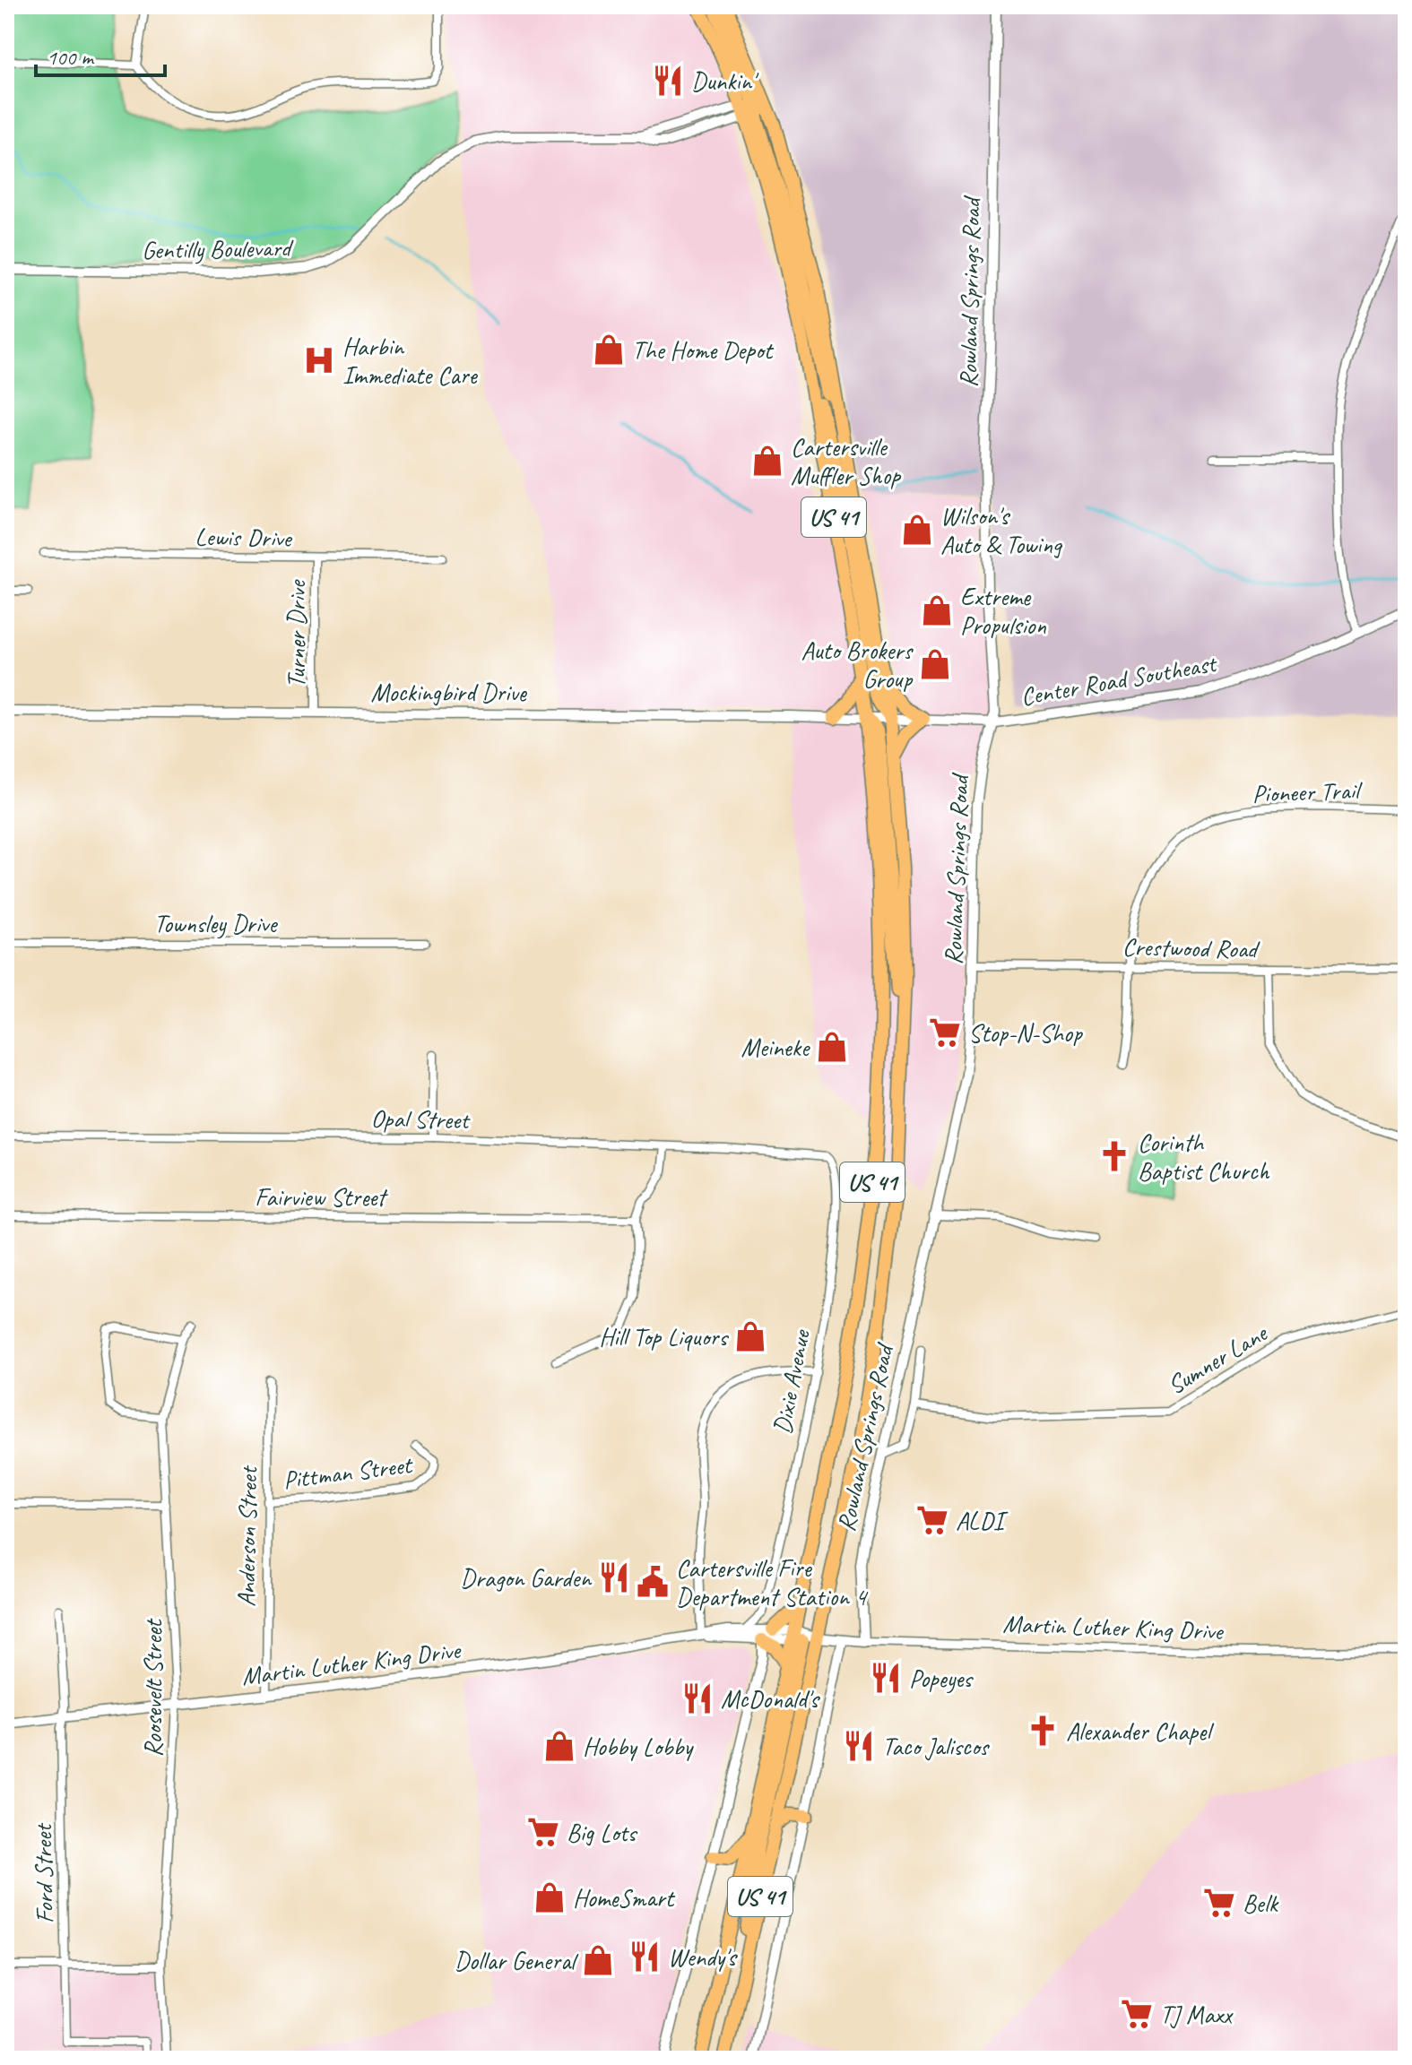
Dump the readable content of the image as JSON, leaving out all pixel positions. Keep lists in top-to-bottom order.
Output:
{
  "streets": {
    "main road": ["US 41"],
    "street": [
      "Gentilly Boulevard",
      "Rowland Springs Road",
      "Lewis Drive",
      "Turner Drive",
      "Center Road Southeast",
      "Mockingbird Drive",
      "Pioneer Trail",
      "Townsley Drive",
      "Crestwood Road",
      "Opal Street",
      "Fairview Street",
      "Sumner Lane",
      "Dixie Avenue",
      "Pittman Street",
      "Anderson Street",
      "Martin Luther King Drive",
      "Roosevelt Street",
      "Ford Street"
    ]
  },
  "crossings": [
    ["Gentilly Boulevard", "US 41"],
    ["Rowland Springs Road", "Center Road Southeast"],
    ["Rowland Springs Road", "Crestwood Road"],
    ["Rowland Springs Road", "Martin Luther King Drive"],
    ["US 41", "Mockingbird Drive"],
    ["US 41", "Martin Luther King Drive"],
    ["Lewis Drive", "Turner Drive"],
    ["Turner Drive", "Mockingbird Drive"],
    ["Center Road Southeast", "Mockingbird Drive"],
    ["Pioneer Trail", "Crestwood Road"],
    ["Opal Street", "Dixie Avenue"],
    ["Pittman Street", "Anderson Street"],
    ["Anderson Street", "Martin Luther King Drive"],
    ["Martin Luther King Drive", "Roosevelt Street"],
    ["Martin Luther King Drive", "Ford Street"]
  ],
  "places": {
    "restaurant": [
      "Dunkin'",
      "Dragon Garden",
      "Popeyes",
      "McDonald's",
      "Taco Jaliscos",
      "Wendy's"
    ],
    "shop": [
      "The Home Depot",
      "Cartersville Muffler Shop",
      "Wilson's Auto & Towing",
      "Extreme Propulsion",
      "Auto Brokers Group",
      "Meineke",
      "Hill Top Liquors",
      "Hobby Lobby",
      "HomeSmart",
      "Dollar General"
    ],
    "hospital": ["Harbin Immediate Care"],
    "supermarket": [
      "Stop-N-Shop",
      "ALDI",
      "Big Lots",
      "Belk",
      "TJ Maxx"
    ],
    "church": ["Corinth Baptist Church", "Alexander Chapel"],
    "public building": ["Cartersville Fire Department Station 4"]
  },
  "scale_bar": "100 m"
}
